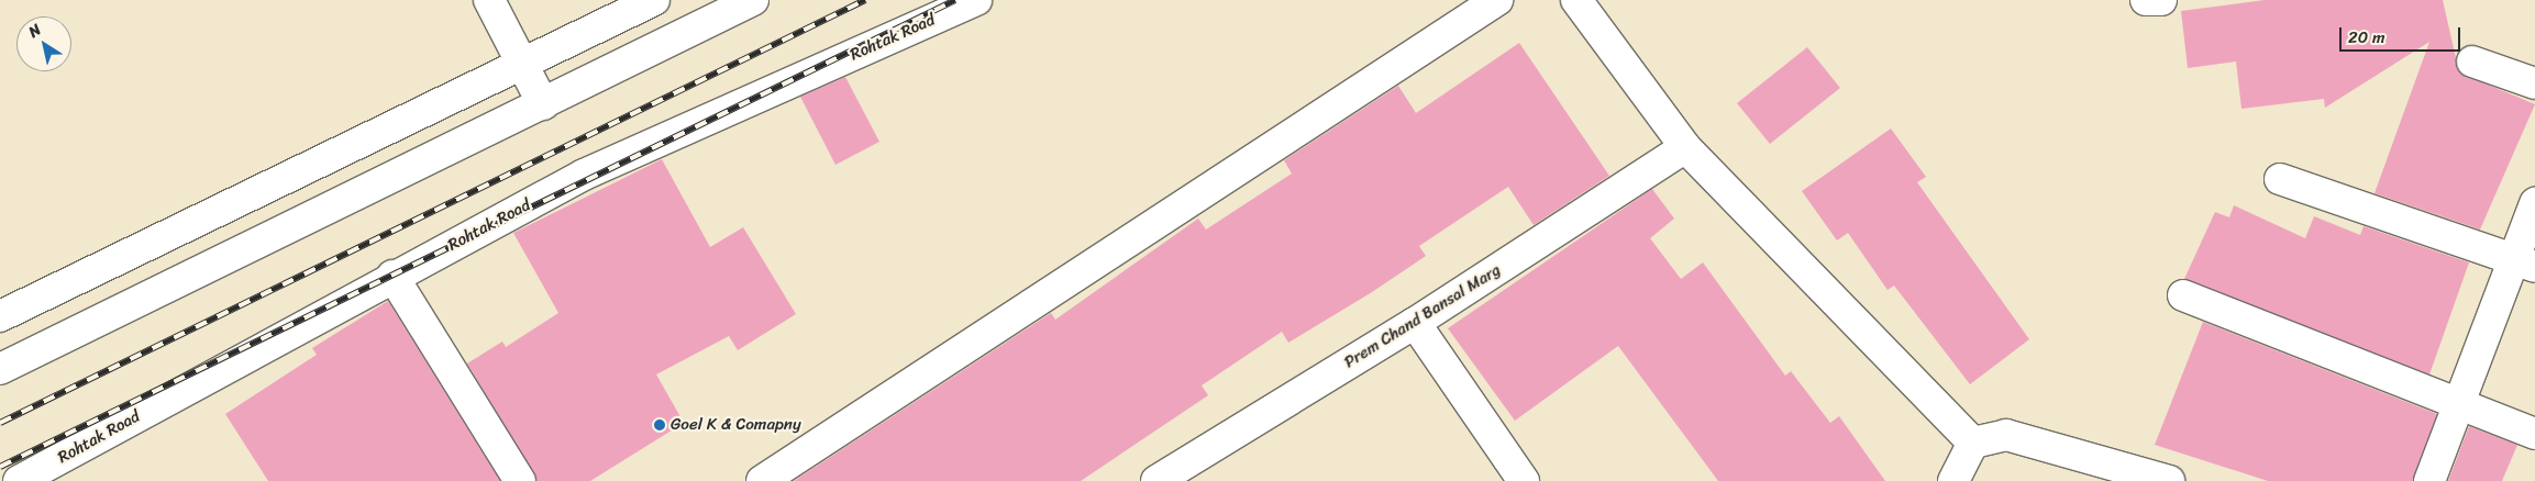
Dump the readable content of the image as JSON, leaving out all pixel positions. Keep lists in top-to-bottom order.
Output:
{
  "streets": {
    "street": ["Rohtak Road", "Prem Chand Bansal Marg"]
  },
  "places": ["Goel K & Comapny"],
  "scale_bar": "20 m",
  "north": "top left"
}
